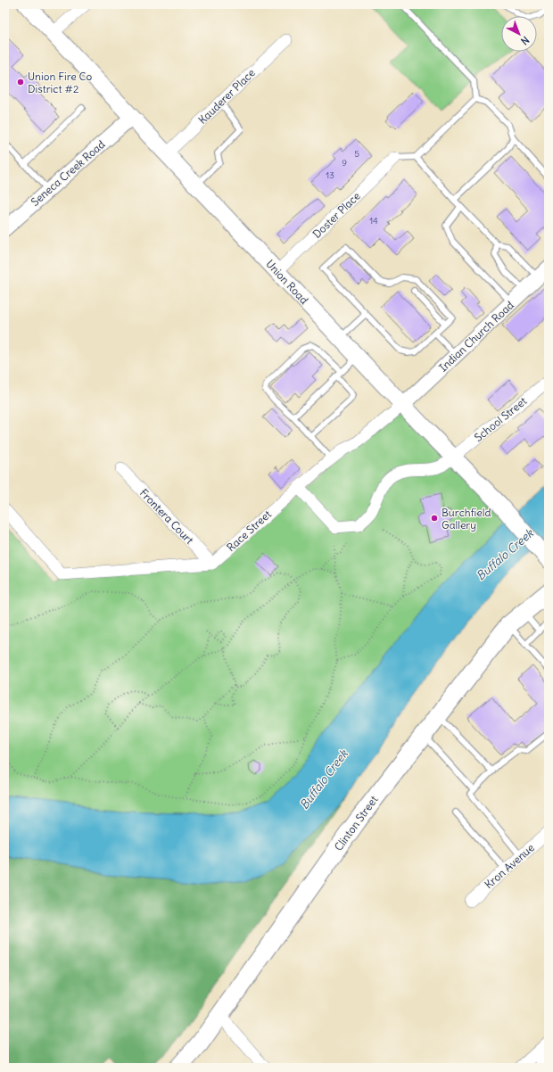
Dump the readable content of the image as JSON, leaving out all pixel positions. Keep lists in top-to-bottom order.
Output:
{
  "streets": {
    "main road": ["Union Road", "Clinton Street"],
    "street": [
      "Kauderer Place",
      "Seneca Creek Road",
      "Doster Place",
      "Indian Church Road",
      "School Street",
      "Frontera Court",
      "Race Street",
      "Kron Avenue"
    ]
  },
  "crossings": [
    ["Kauderer Place", "Union Road"],
    ["Seneca Creek Road", "Union Road"],
    ["Doster Place", "Union Road"],
    ["Union Road", "Indian Church Road"],
    ["Union Road", "School Street"],
    ["Union Road", "Race Street"],
    ["Indian Church Road", "Race Street"],
    ["School Street", "Race Street"],
    ["Frontera Court", "Race Street"]
  ],
  "water": ["Buffalo Creek"],
  "places": ["Union Fire Co District #2", "Burchfield Gallery"],
  "house_numbers": [
    "5",
    "9",
    "13",
    "14"
  ],
  "north": "bottom right"
}
